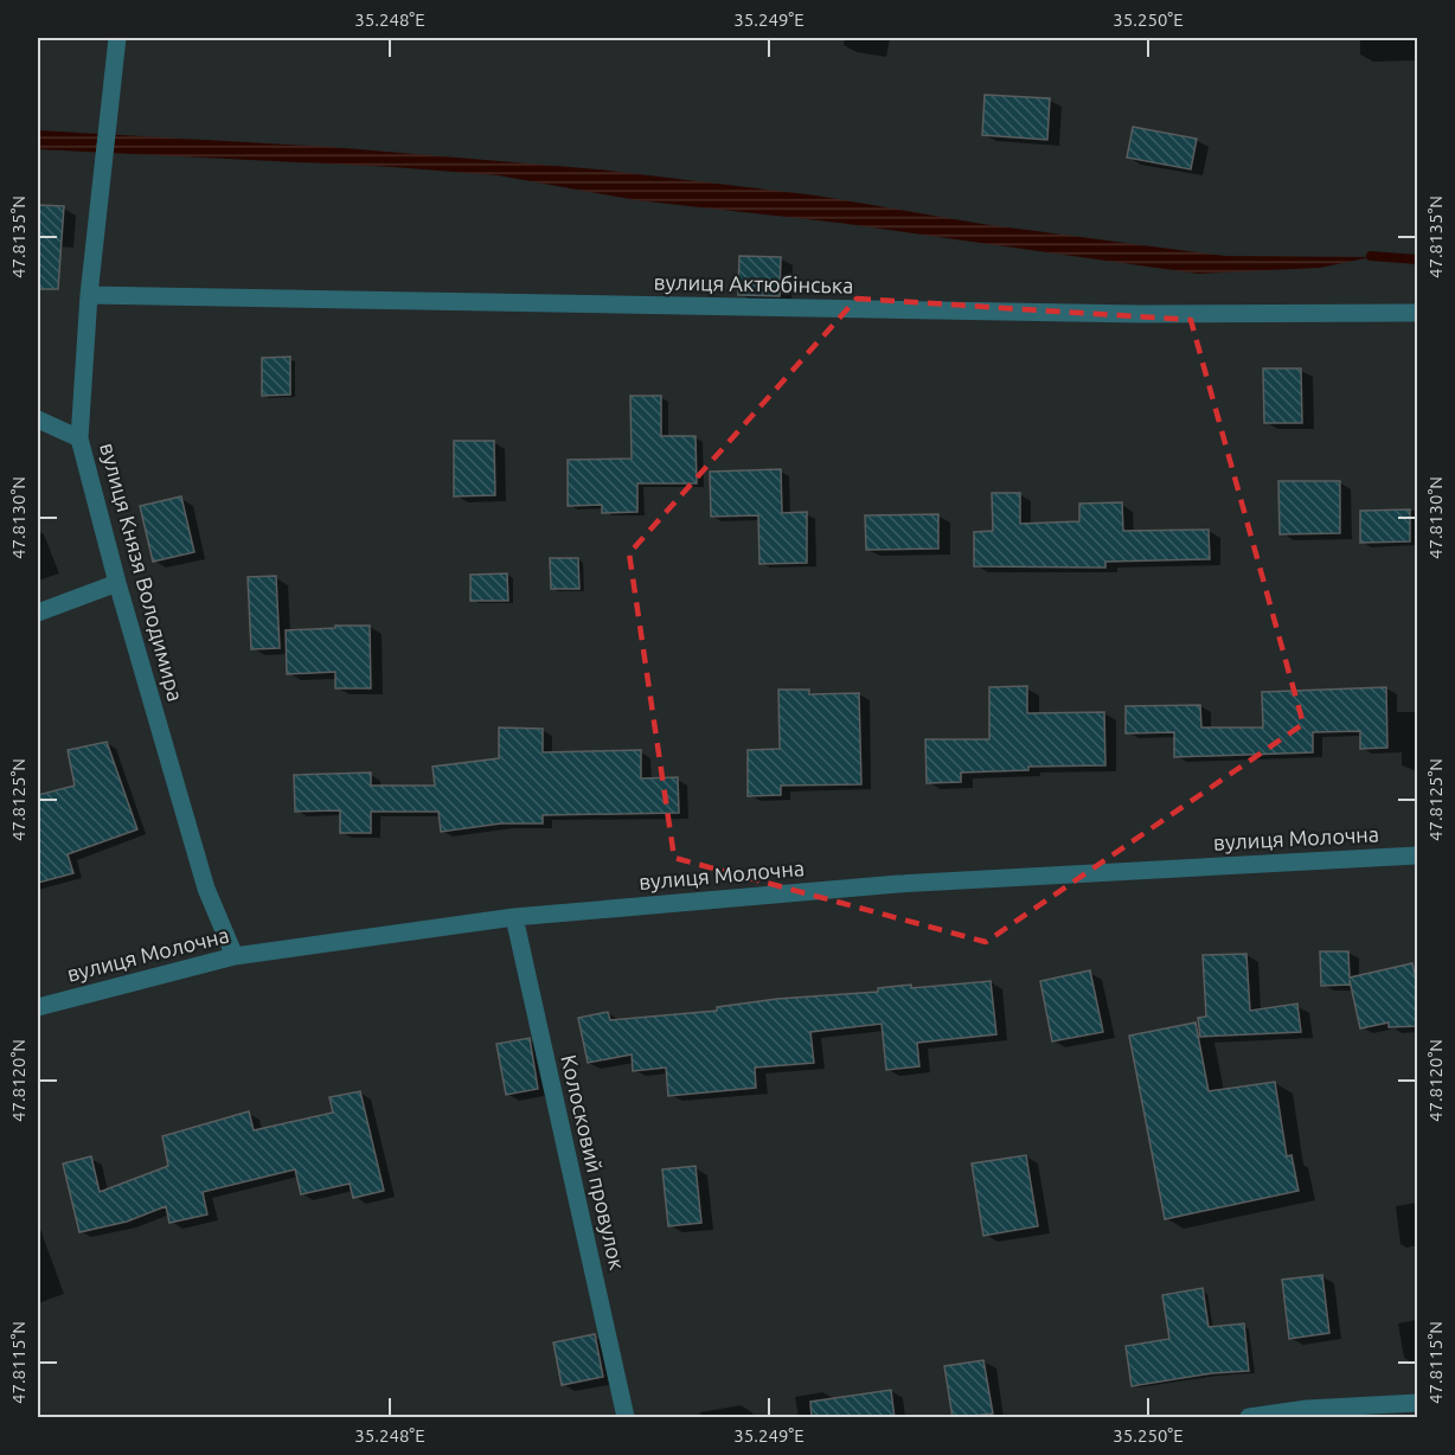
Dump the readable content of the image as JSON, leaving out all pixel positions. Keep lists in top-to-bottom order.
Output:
{
  "streets": {
    "street": [
      "вулиця Актюбінська",
      "вулиця Князя Володимира",
      "вулиця Молочна",
      "Колосковий провулок"
    ]
  },
  "crossings": [
    ["вулиця Актюбінська", "вулиця Князя Володимира"],
    ["вулиця Князя Володимира", "вулиця Молочна"],
    ["вулиця Молочна", "Колосковий провулок"]
  ],
  "coordinates": [
    "35.248°E",
    "35.249°E",
    "35.250°E",
    "47.8135°N",
    "47.8130°N",
    "47.8125°N",
    "47.8120°N",
    "47.8115°N"
  ]
}
